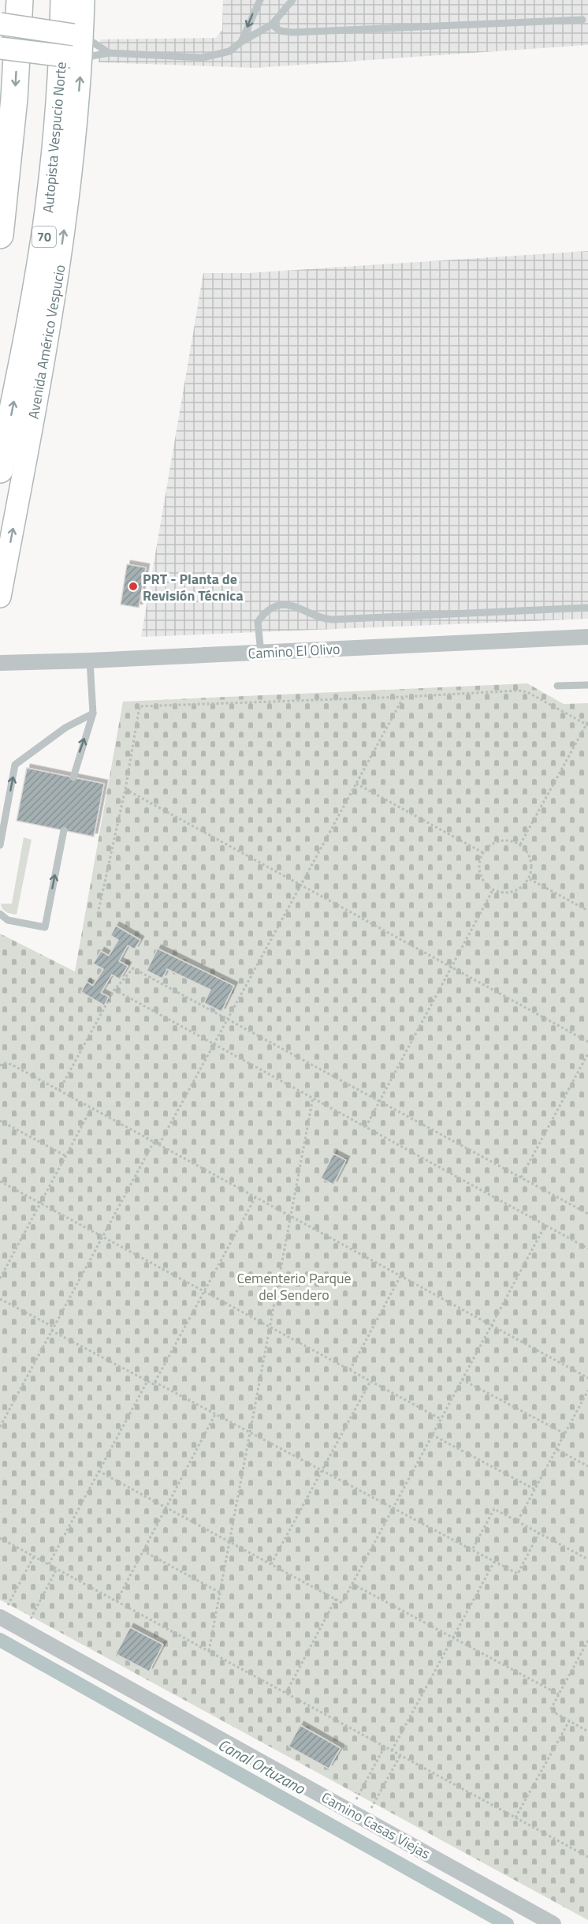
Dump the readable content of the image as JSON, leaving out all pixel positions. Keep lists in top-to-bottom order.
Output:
{
  "streets": {
    "highway": ["Autopista Vespucio Norte", "70"],
    "main road": ["Avenida Américo Vespucio"],
    "street": ["Camino El Olivo", "Camino Casas Viejas"]
  },
  "one_way": ["Avenida Américo Vespucio"],
  "water": ["Canal Ortuzano"],
  "parks": ["Cementerio Parque del Sendero"],
  "places": ["PRT - Planta de Revisión Técnica"]
}
